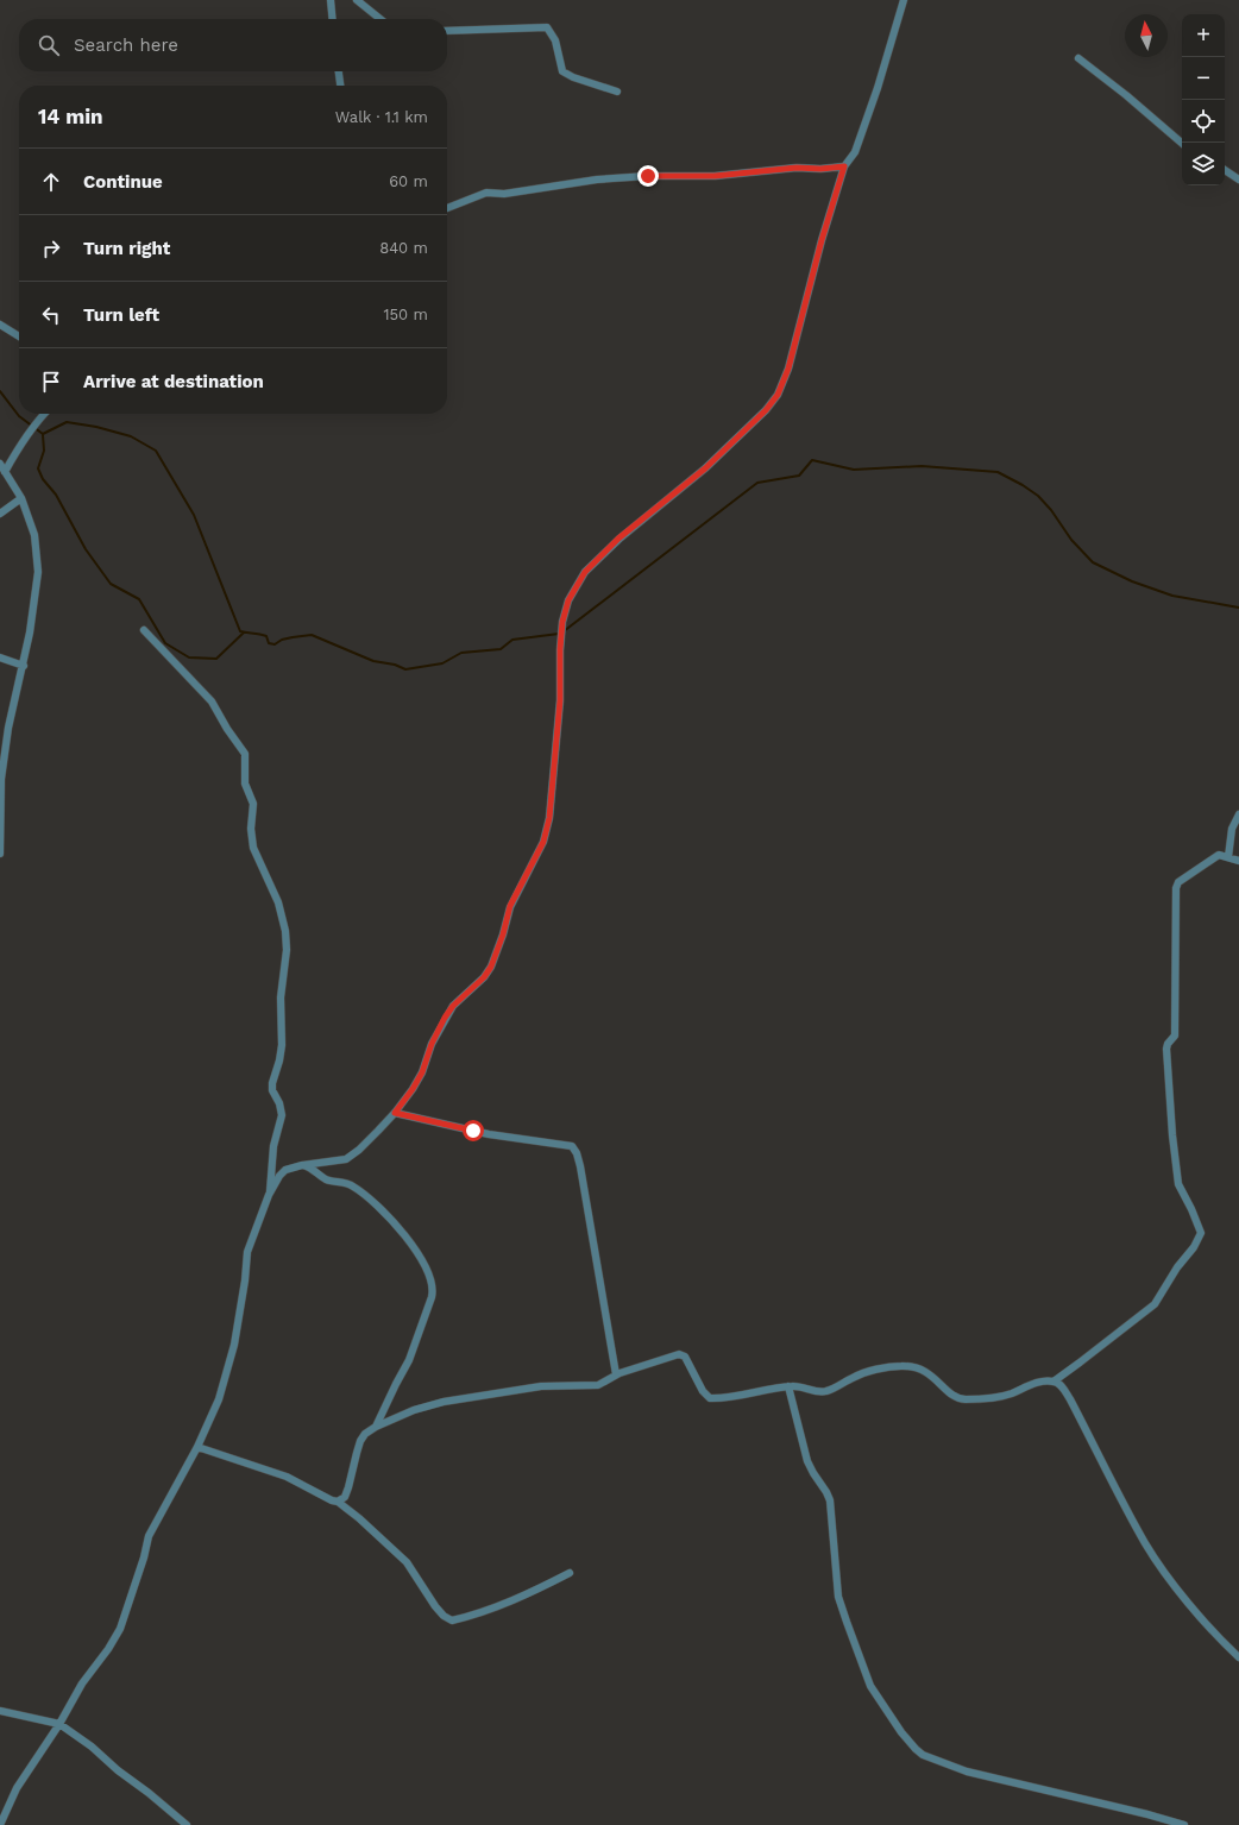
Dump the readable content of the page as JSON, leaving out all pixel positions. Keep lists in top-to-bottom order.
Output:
{
  "north": "top",
  "page": {
    "map_buttons": ["+", "−"],
    "search": "Search here",
    "heading": ["14 min", "Walk · 1.1 km"],
    "list": [
      ["Continue", "60 m"],
      ["Turn right", "840 m"],
      ["Turn left", "150 m"],
      "Arrive at destination"
    ]
  }
}
